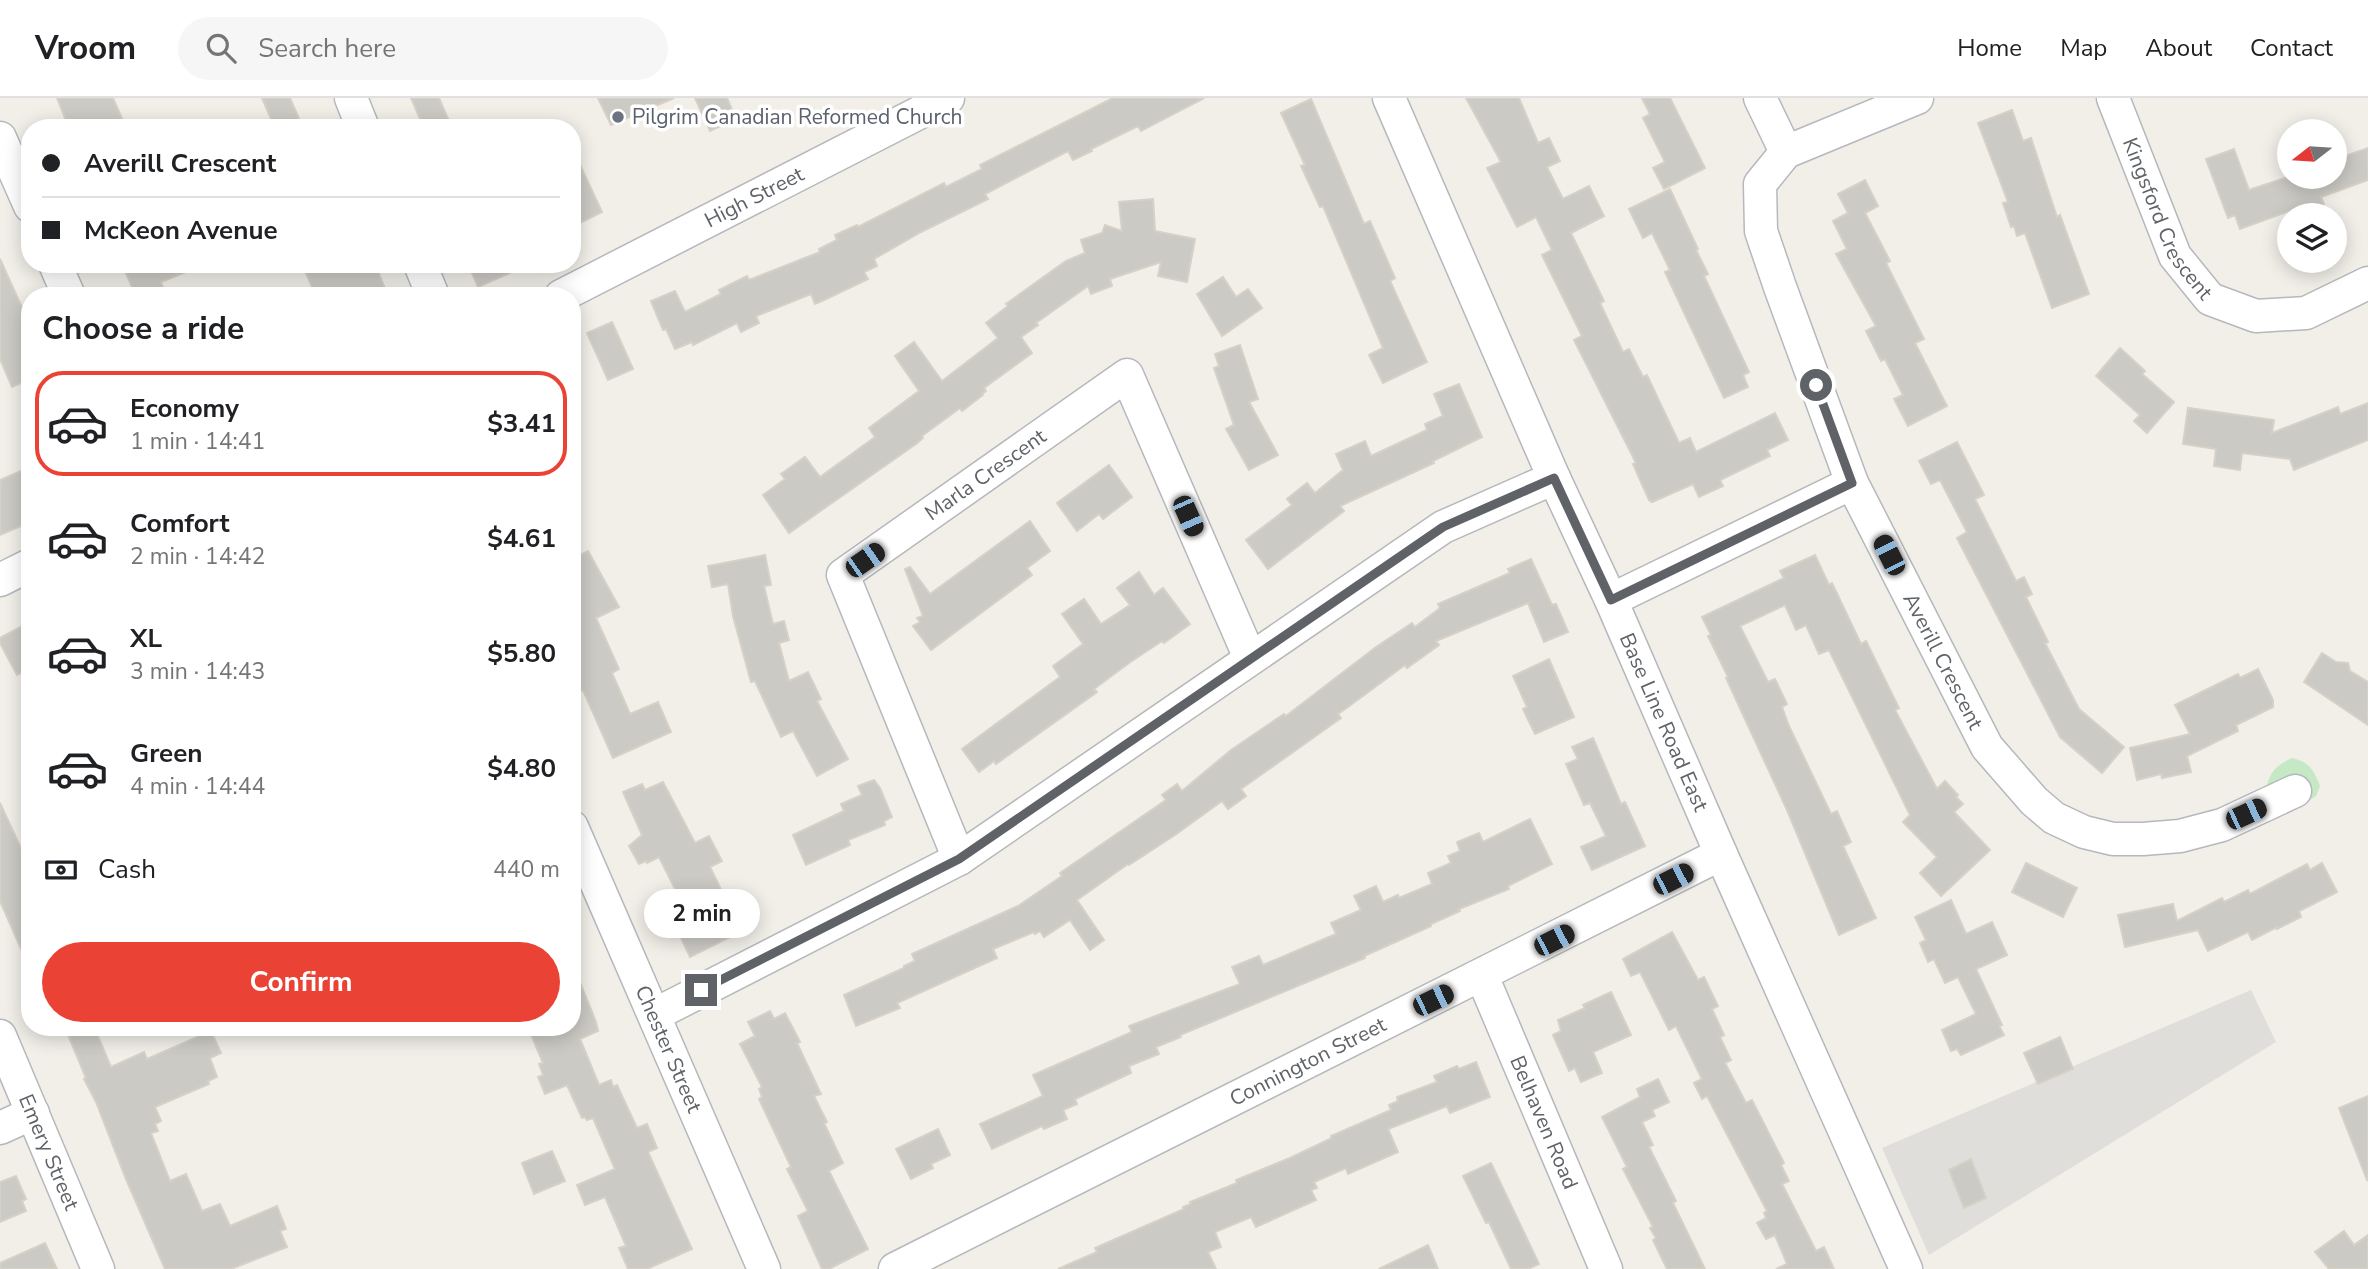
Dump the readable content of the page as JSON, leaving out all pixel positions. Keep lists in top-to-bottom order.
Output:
{
  "streets": {
    "street": [
      "High Street",
      "Kingsford Crescent",
      "Marla Crescent",
      "Averill Crescent",
      "Base Line Road East",
      "Chester Street",
      "Connington Street",
      "Belhaven Road",
      "Emery Street"
    ]
  },
  "crossings": [
    ["Base Line Road East", "Connington Street"],
    ["Connington Street", "Belhaven Road"]
  ],
  "places": ["Pilgrim Canadian Reformed Church"],
  "north": "left",
  "page": {
    "header": "Vroom",
    "search": "Search here",
    "nav": [
      "Home",
      "Map",
      "About",
      "Contact"
    ],
    "banner": ["Averill Crescent", "McKeon Avenue"],
    "heading": "Choose a ride",
    "list": [
      {
        "name": "Economy",
        "note": "1 min · 14:41",
        "value": "$3.41"
      },
      {
        "name": "Comfort",
        "note": "2 min · 14:42",
        "value": "$4.61"
      },
      {
        "name": "XL",
        "note": "3 min · 14:43",
        "value": "$5.80"
      },
      {
        "name": "Green",
        "note": "4 min · 14:44",
        "value": "$4.80"
      }
    ],
    "pay": ["Cash", "440 m"],
    "bubble": "2 min",
    "buttons": "Confirm"
  }
}
